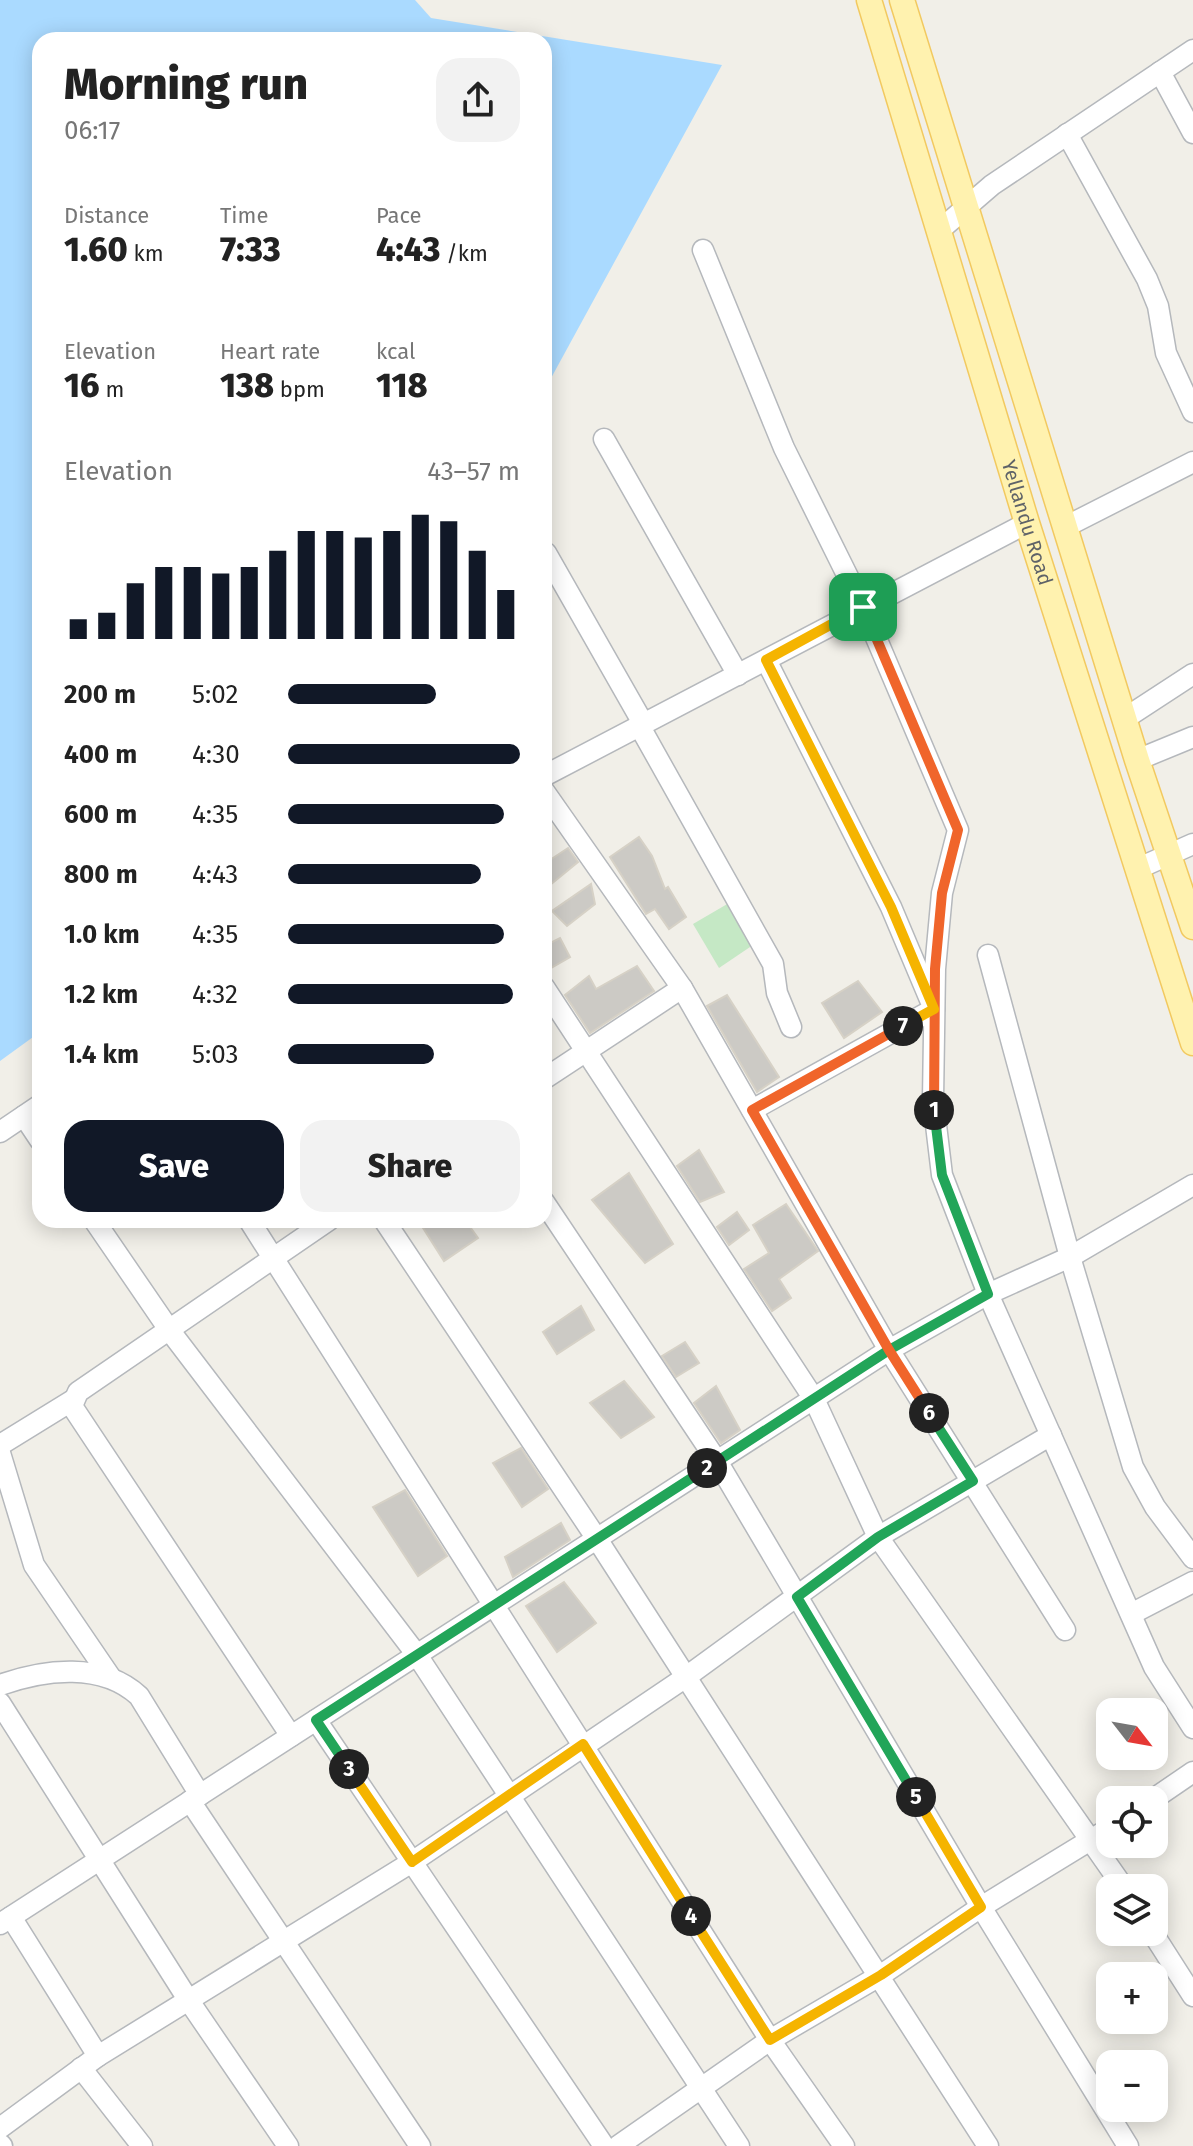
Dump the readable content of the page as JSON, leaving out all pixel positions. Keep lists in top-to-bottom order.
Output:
{
  "streets": {
    "main road": ["Yellandu Road"]
  },
  "north": "bottom right",
  "page": {
    "heading": ["Morning run", "06:17"],
    "stats": [
      ["Distance", "1.60 km"],
      ["Time", "7:33"],
      ["Pace", "4:43 /km"],
      ["Elevation", "16 m"],
      ["Heart rate", "138 bpm"],
      ["kcal", "118"]
    ],
    "chart": ["Elevation", "43–57 m"],
    "list": [
      {
        "name": "200 m",
        "note": "5:02"
      },
      {
        "name": "400 m",
        "note": "4:30"
      },
      {
        "name": "600 m",
        "note": "4:35"
      },
      {
        "name": "800 m",
        "note": "4:43"
      },
      {
        "name": "1.0 km",
        "note": "4:35"
      },
      {
        "name": "1.2 km",
        "note": "4:32"
      },
      {
        "name": "1.4 km",
        "note": "5:03"
      }
    ],
    "pins": [
      "7",
      "1",
      "6",
      "2",
      "3",
      "5",
      "4"
    ],
    "buttons": ["Save", "Share"],
    "map_buttons": ["+", "−"]
  }
}
